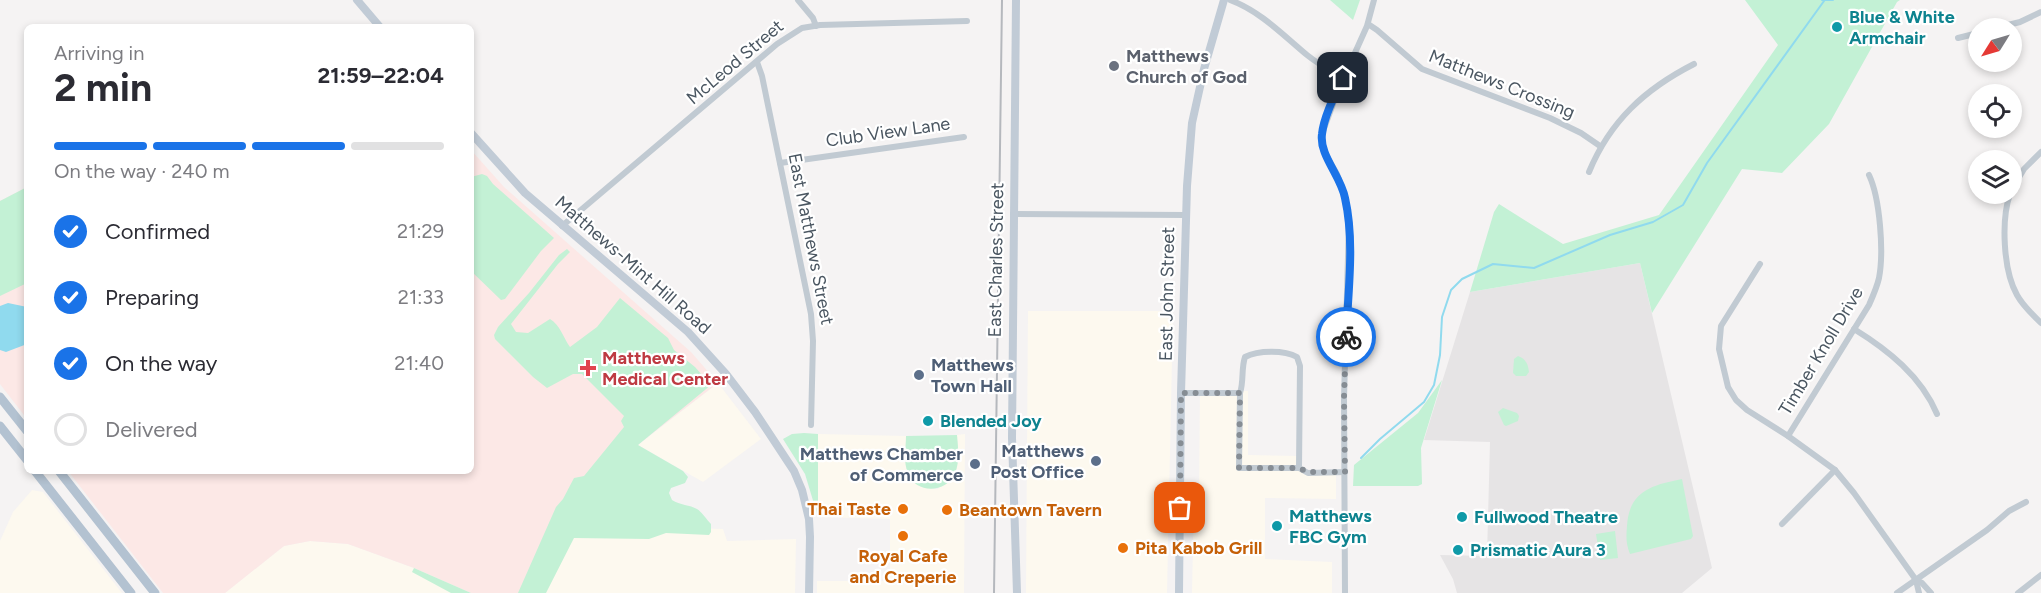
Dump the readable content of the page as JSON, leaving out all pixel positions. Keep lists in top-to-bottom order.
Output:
{
  "streets": {
    "main road": ["East Charles Street", "Matthews-Mint Hill Road", "East John Street"],
    "street": [
      "McLeod Street",
      "Matthews Crossing",
      "Club View Lane",
      "East Matthews Street",
      "Timber Knoll Drive"
    ]
  },
  "crossings": [
    ["McLeod Street", "East Matthews Street"],
    ["McLeod Street", "Matthews-Mint Hill Road"],
    ["Club View Lane", "East Matthews Street"]
  ],
  "places": {
    "other": [
      "Blue & White Armchair",
      "Matthews Church of God",
      "Matthews Town Hall",
      "Blended Joy",
      "Matthews Post Office",
      "Matthews Chamber of Commerce",
      "Thai Taste",
      "Beantown Tavern",
      "Fullwood Theatre",
      "Matthews FBC Gym",
      "Royal Cafe and Creperie",
      "Pita Kabob Grill",
      "Prismatic Aura 3"
    ],
    "health": ["Matthews Medical Center"]
  },
  "north": "bottom left",
  "page": {
    "heading": ["2 min", "Arriving in", "21:59–22:04"],
    "bar": "On the way · 240 m",
    "list": [
      ["Confirmed", "21:29"],
      ["Preparing", "21:33"],
      ["On the way", "21:40"],
      "Delivered"
    ]
  }
}
